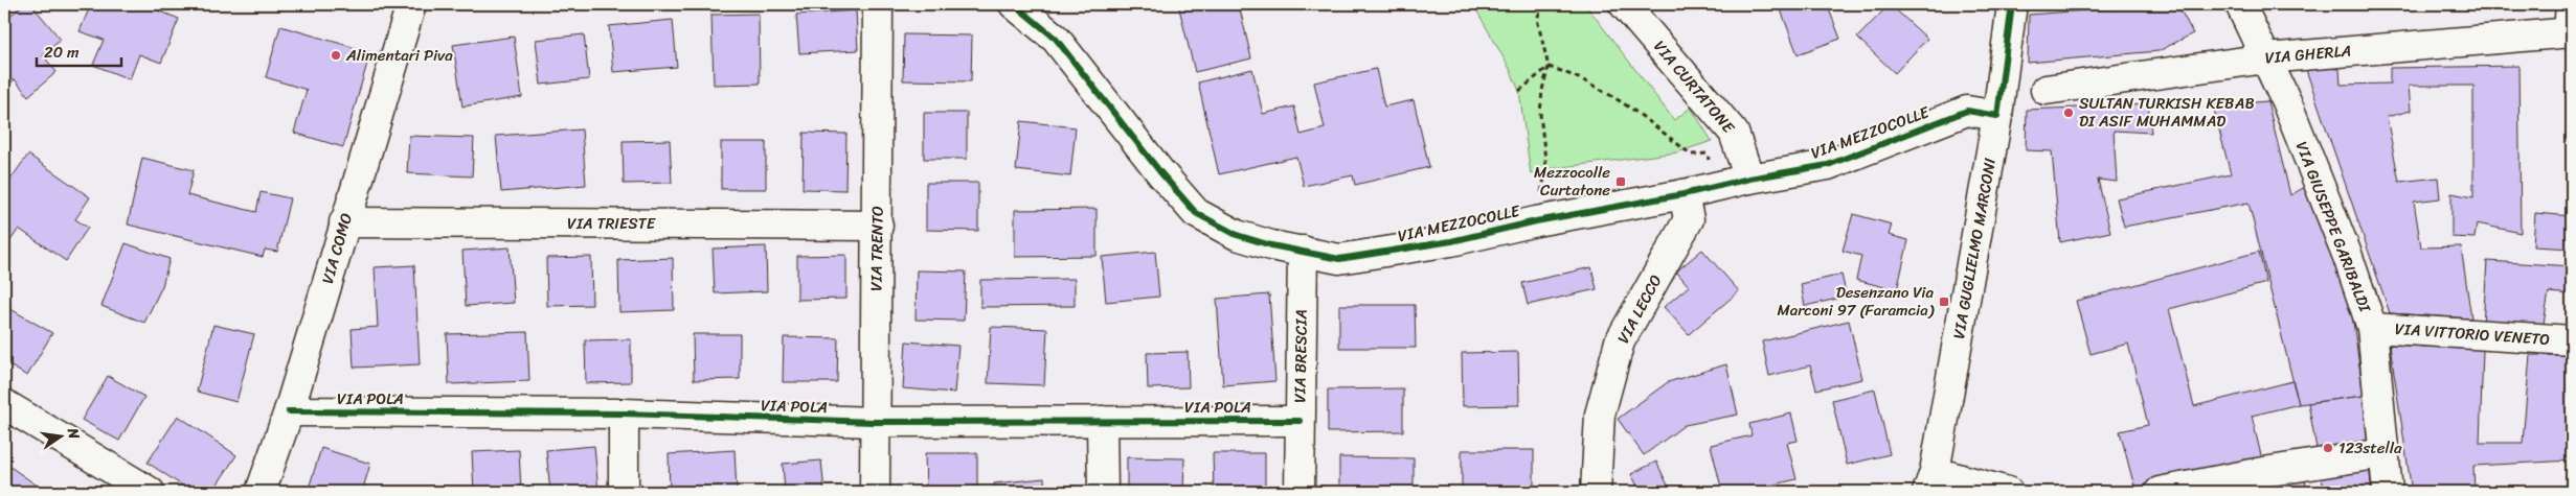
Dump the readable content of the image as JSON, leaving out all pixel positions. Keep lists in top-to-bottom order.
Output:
{
  "streets": {
    "street": [
      "VIA GHERLA",
      "VIA CURTATONE",
      "VIA MEZZOCOLLE",
      "VIA TRIESTE",
      "VIA GIUSEPPE GARIBALDI",
      "VIA COMO",
      "VIA TRENTO",
      "VIA GUGLIELMO MARCONI",
      "VIA LECCO",
      "VIA VITTORIO VENETO",
      "VIA BRESCIA",
      "VIA POLA"
    ]
  },
  "crossings": [
    ["VIA GHERLA", "VIA GIUSEPPE GARIBALDI"],
    ["VIA CURTATONE", "VIA MEZZOCOLLE"],
    ["VIA MEZZOCOLLE", "VIA GUGLIELMO MARCONI"],
    ["VIA MEZZOCOLLE", "VIA LECCO"],
    ["VIA MEZZOCOLLE", "VIA BRESCIA"],
    ["VIA TRIESTE", "VIA COMO"],
    ["VIA TRIESTE", "VIA TRENTO"],
    ["VIA GIUSEPPE GARIBALDI", "VIA VITTORIO VENETO"],
    ["VIA COMO", "VIA POLA"],
    ["VIA TRENTO", "VIA POLA"],
    ["VIA BRESCIA", "VIA POLA"]
  ],
  "places": {
    "other": ["Alimentari Piva", "SULTAN TURKISH KEBAB DI ASIF MUHAMMAD", "123stella"],
    "transit": ["Mezzocolle Curtatone", "Desenzano Via Marconi 97 (Faramcia)"]
  },
  "scale_bar": "20 m",
  "north": "right"
}
